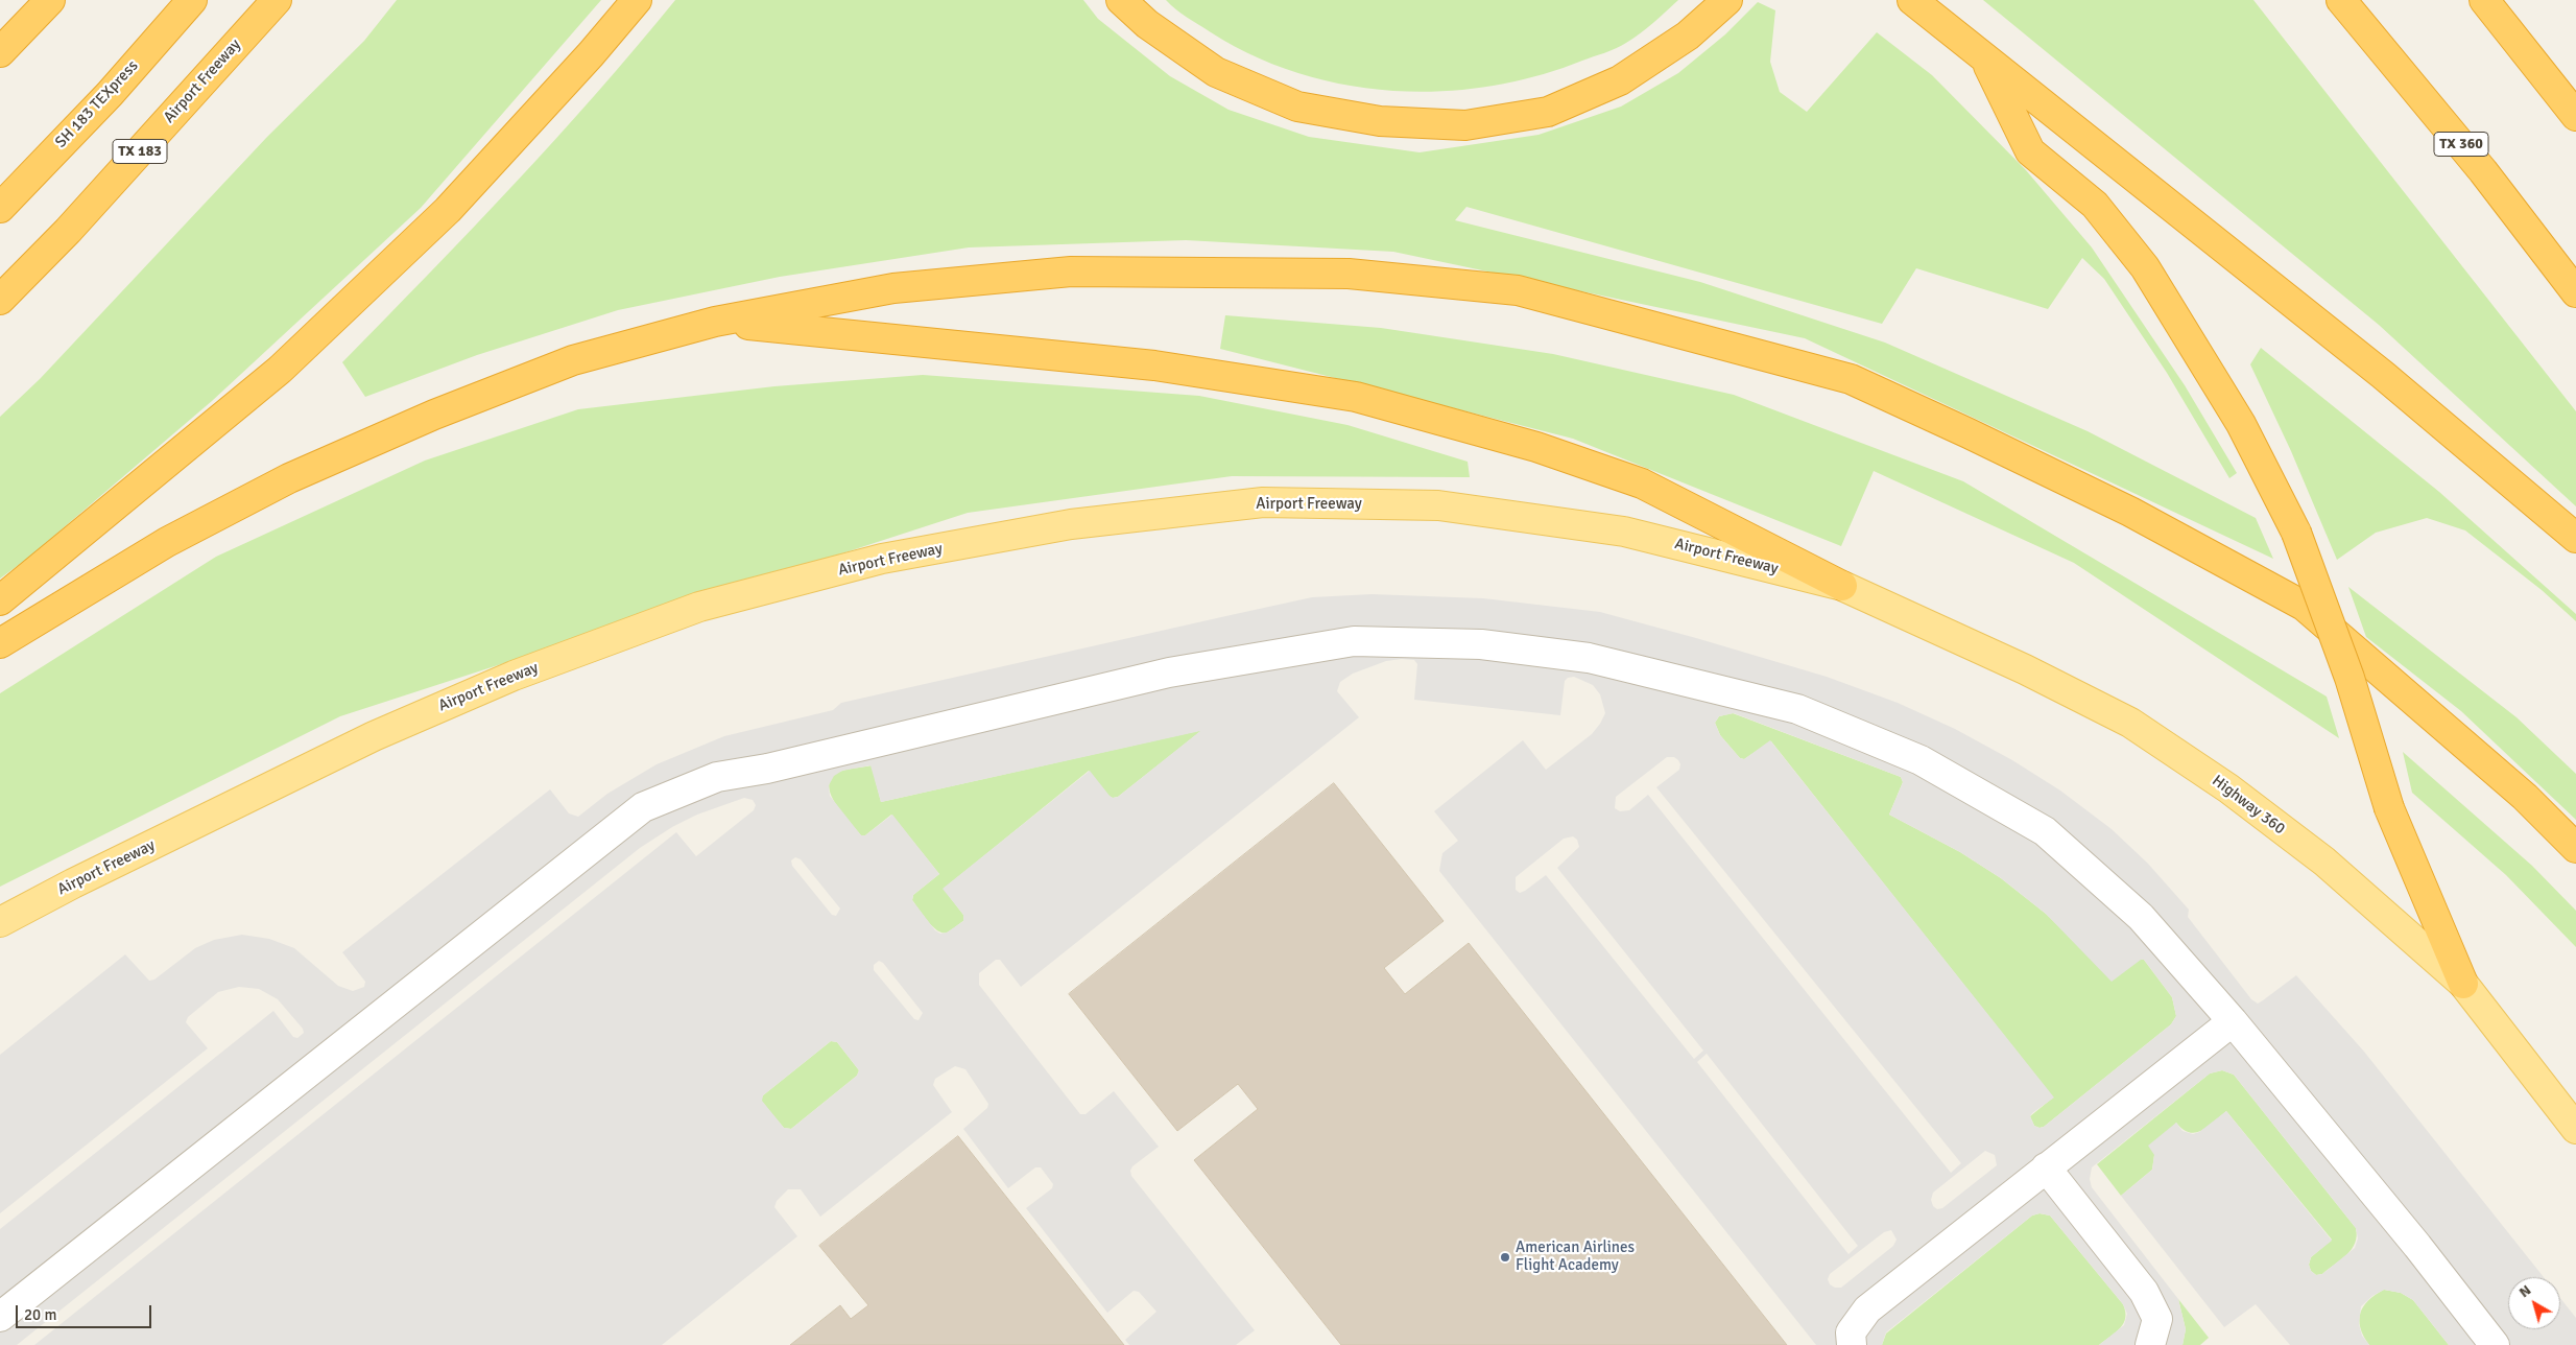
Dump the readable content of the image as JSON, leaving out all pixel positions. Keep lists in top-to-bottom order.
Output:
{
  "streets": {
    "highway": [
      "Airport Freeway",
      "SH 183 TEXpress",
      "TX 360",
      "TX 183"
    ],
    "main road": ["Highway 360"]
  },
  "crossings": [
    ["Airport Freeway", "Highway 360"]
  ],
  "places": ["American Airlines Flight Academy"],
  "scale_bar": "20 m",
  "north": "top left"
}
